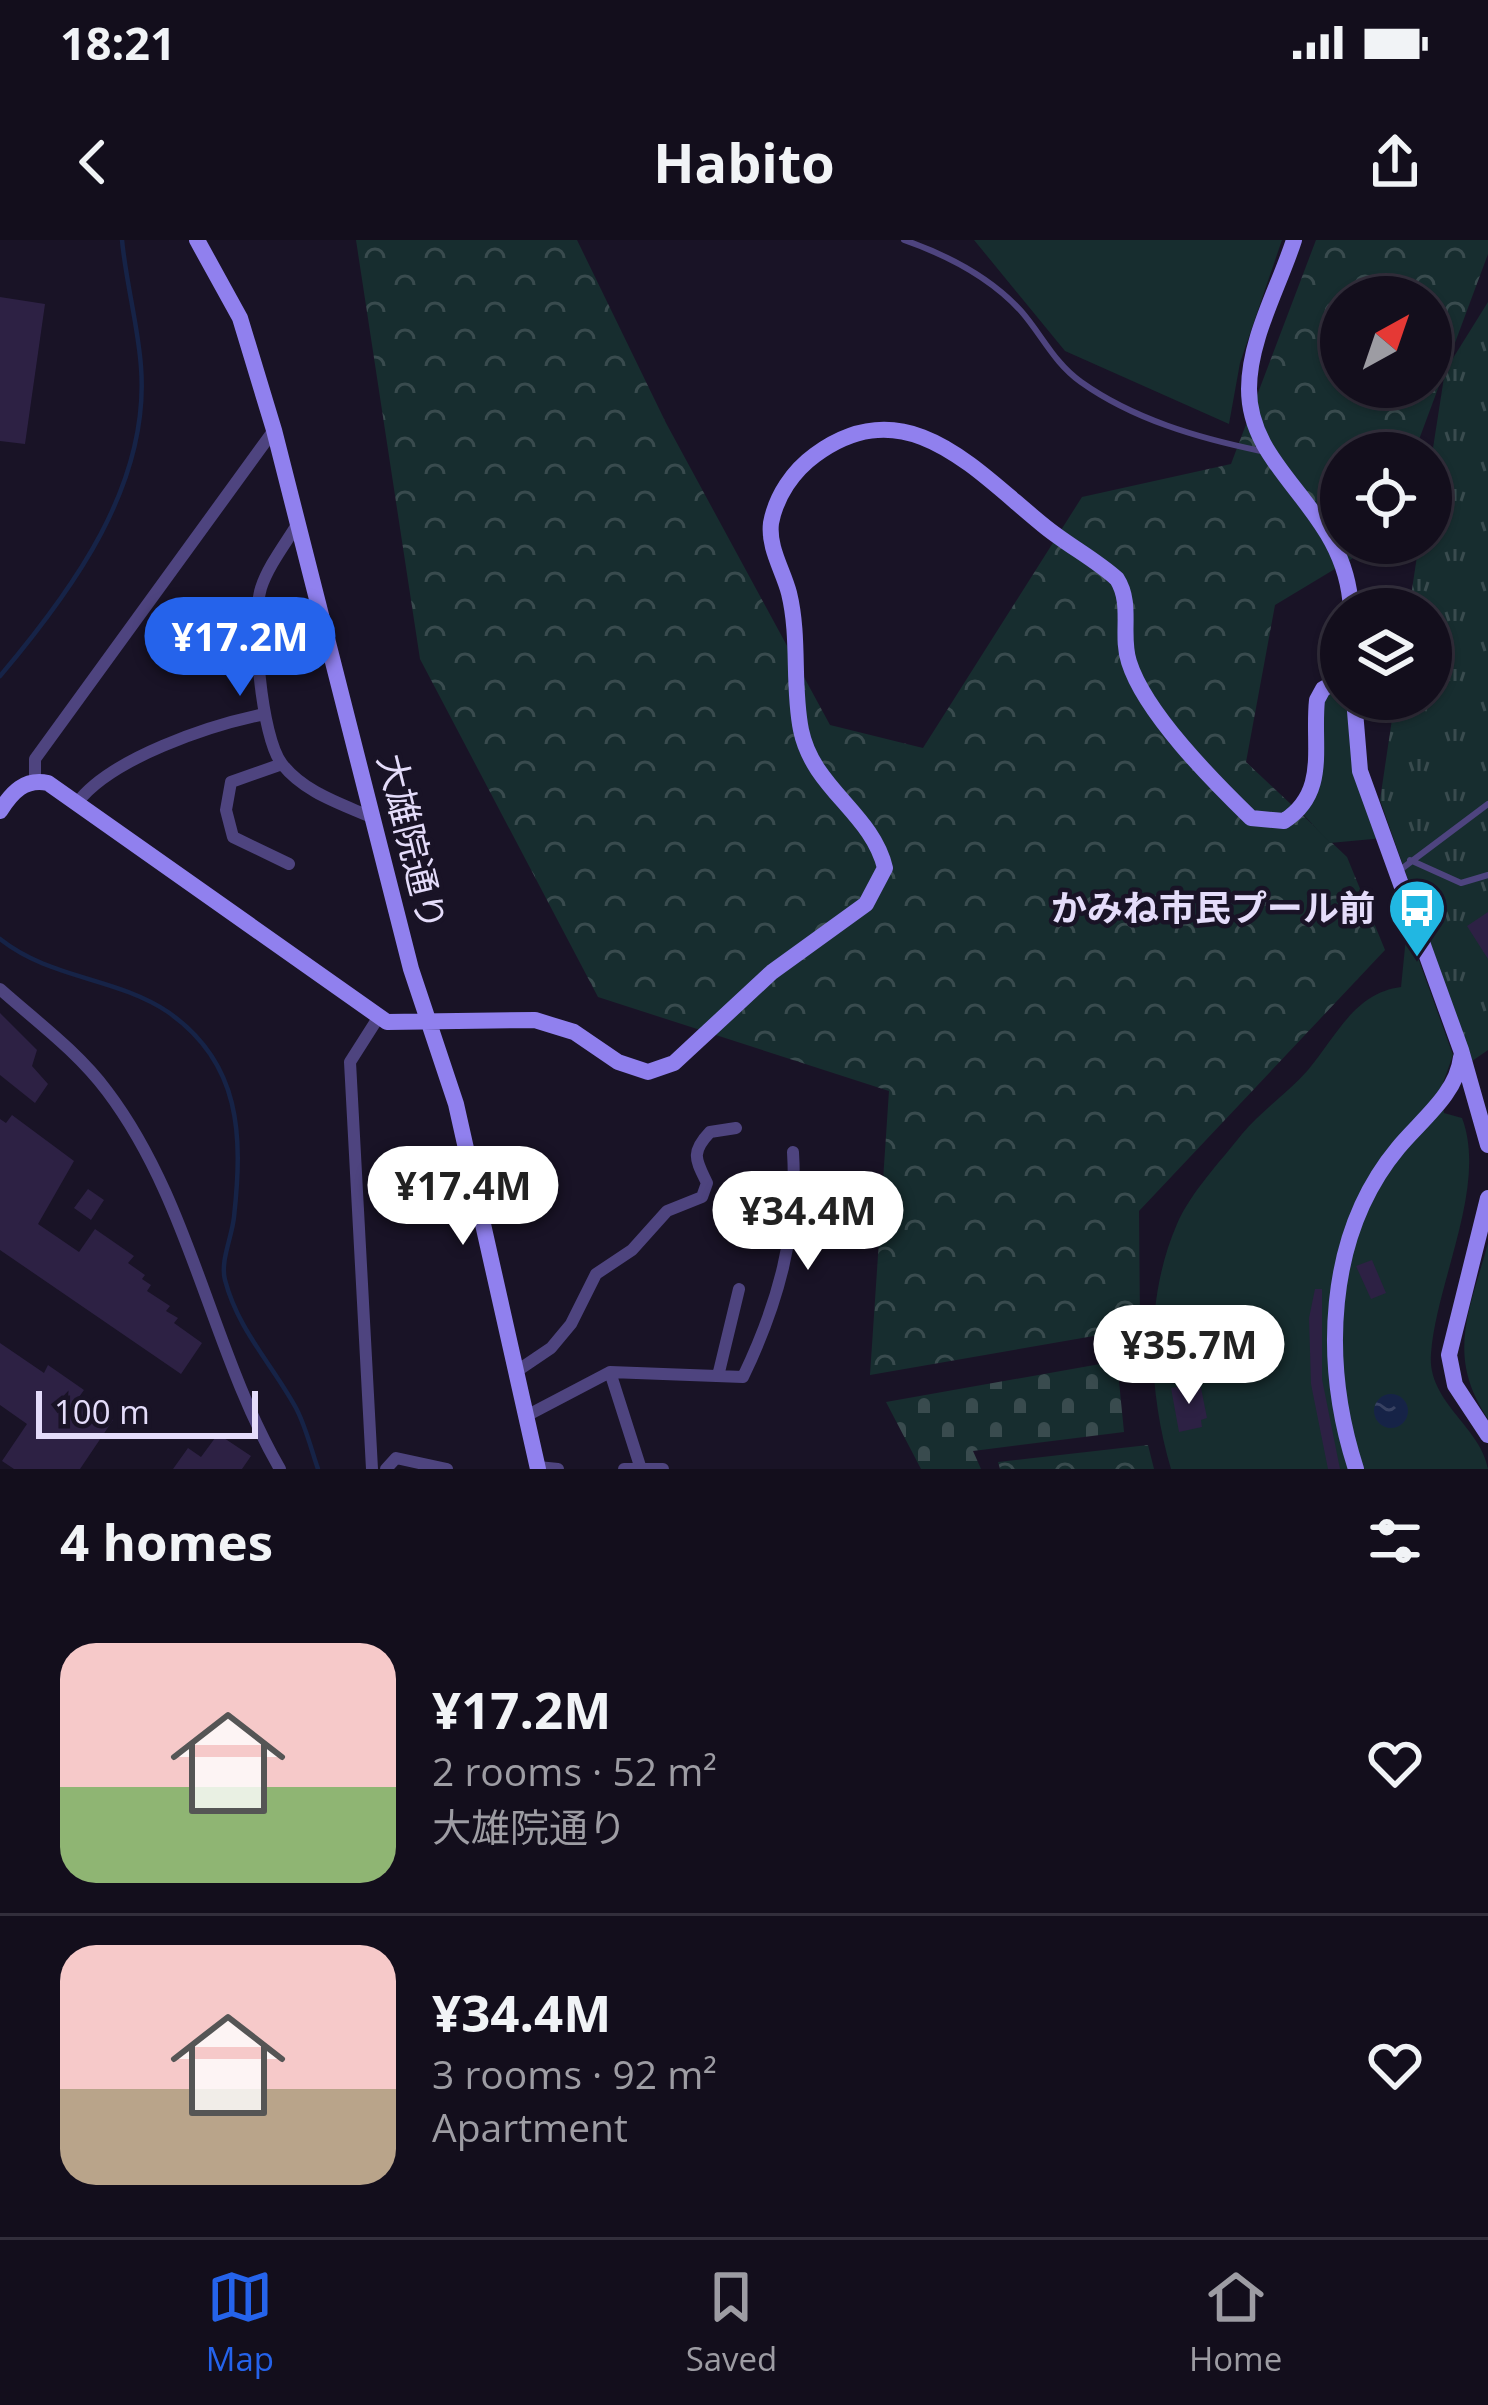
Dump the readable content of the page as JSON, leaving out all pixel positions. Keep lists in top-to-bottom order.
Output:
{
  "streets": {
    "street": ["大雄院通り"]
  },
  "places": {
    "bus stop": ["かみね市民プール前"]
  },
  "scale_bar": "100 m",
  "north": "top right",
  "page": {
    "status": "18:21",
    "header": "Habito",
    "price": [
      "¥17.2M",
      "¥17.4M",
      "¥34.4M",
      "¥35.7M"
    ],
    "scale": "100 m",
    "heading": "4 homes",
    "list": [
      {
        "name": "¥17.2M",
        "note": "2 rooms · 52 m² · 大雄院通り"
      },
      {
        "name": "¥34.4M",
        "note": "3 rooms · 92 m² · Apartment"
      }
    ],
    "tabs": ["Map", "Saved", "Home"]
  }
}
